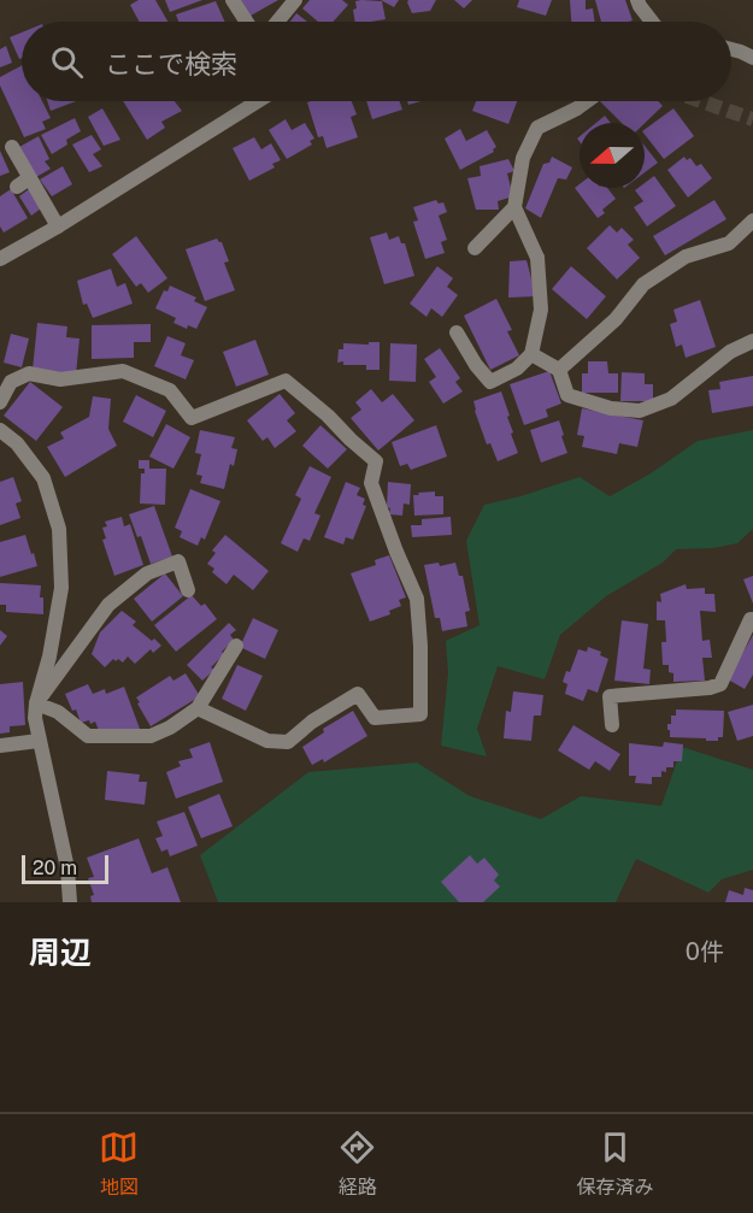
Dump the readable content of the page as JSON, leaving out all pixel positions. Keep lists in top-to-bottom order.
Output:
{
  "scale_bar": "20 m",
  "north": "left",
  "page": {
    "search": "ここで検索",
    "scale": "20 m",
    "heading": ["周辺", "0件"],
    "nav": ["地図", "経路", "保存済み"]
  }
}
